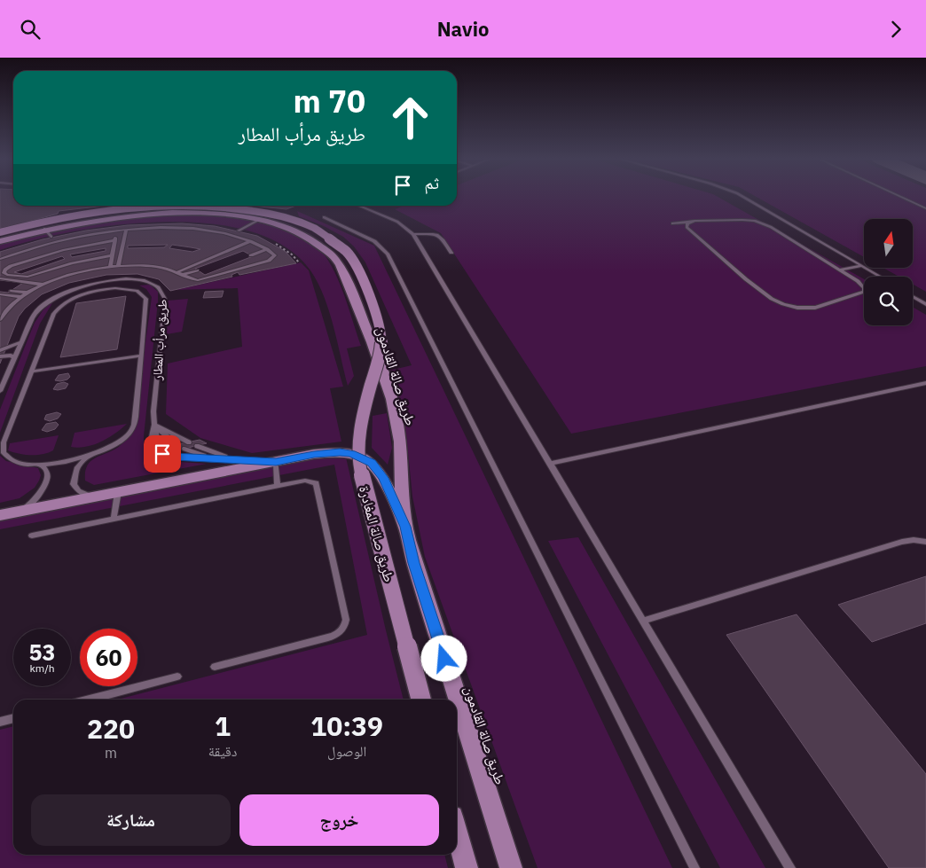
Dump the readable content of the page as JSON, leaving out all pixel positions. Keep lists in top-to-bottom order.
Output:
{
  "streets": {
    "main road": ["طريق صالة القادمون", "طريق صالة المغادرة"],
    "lane": ["طريق مرأب المطار"]
  },
  "north": "top",
  "page": {
    "header": "Navio",
    "turn": ["70 m", "طريق مرأب المطار"],
    "then": "ثم",
    "speed": "53 km/h",
    "limit": "60",
    "eta": [
      "10:39",
      "الوصول",
      "1",
      "دقيقة",
      "220",
      "m"
    ],
    "buttons": ["خروج", "مشاركة"]
  }
}
